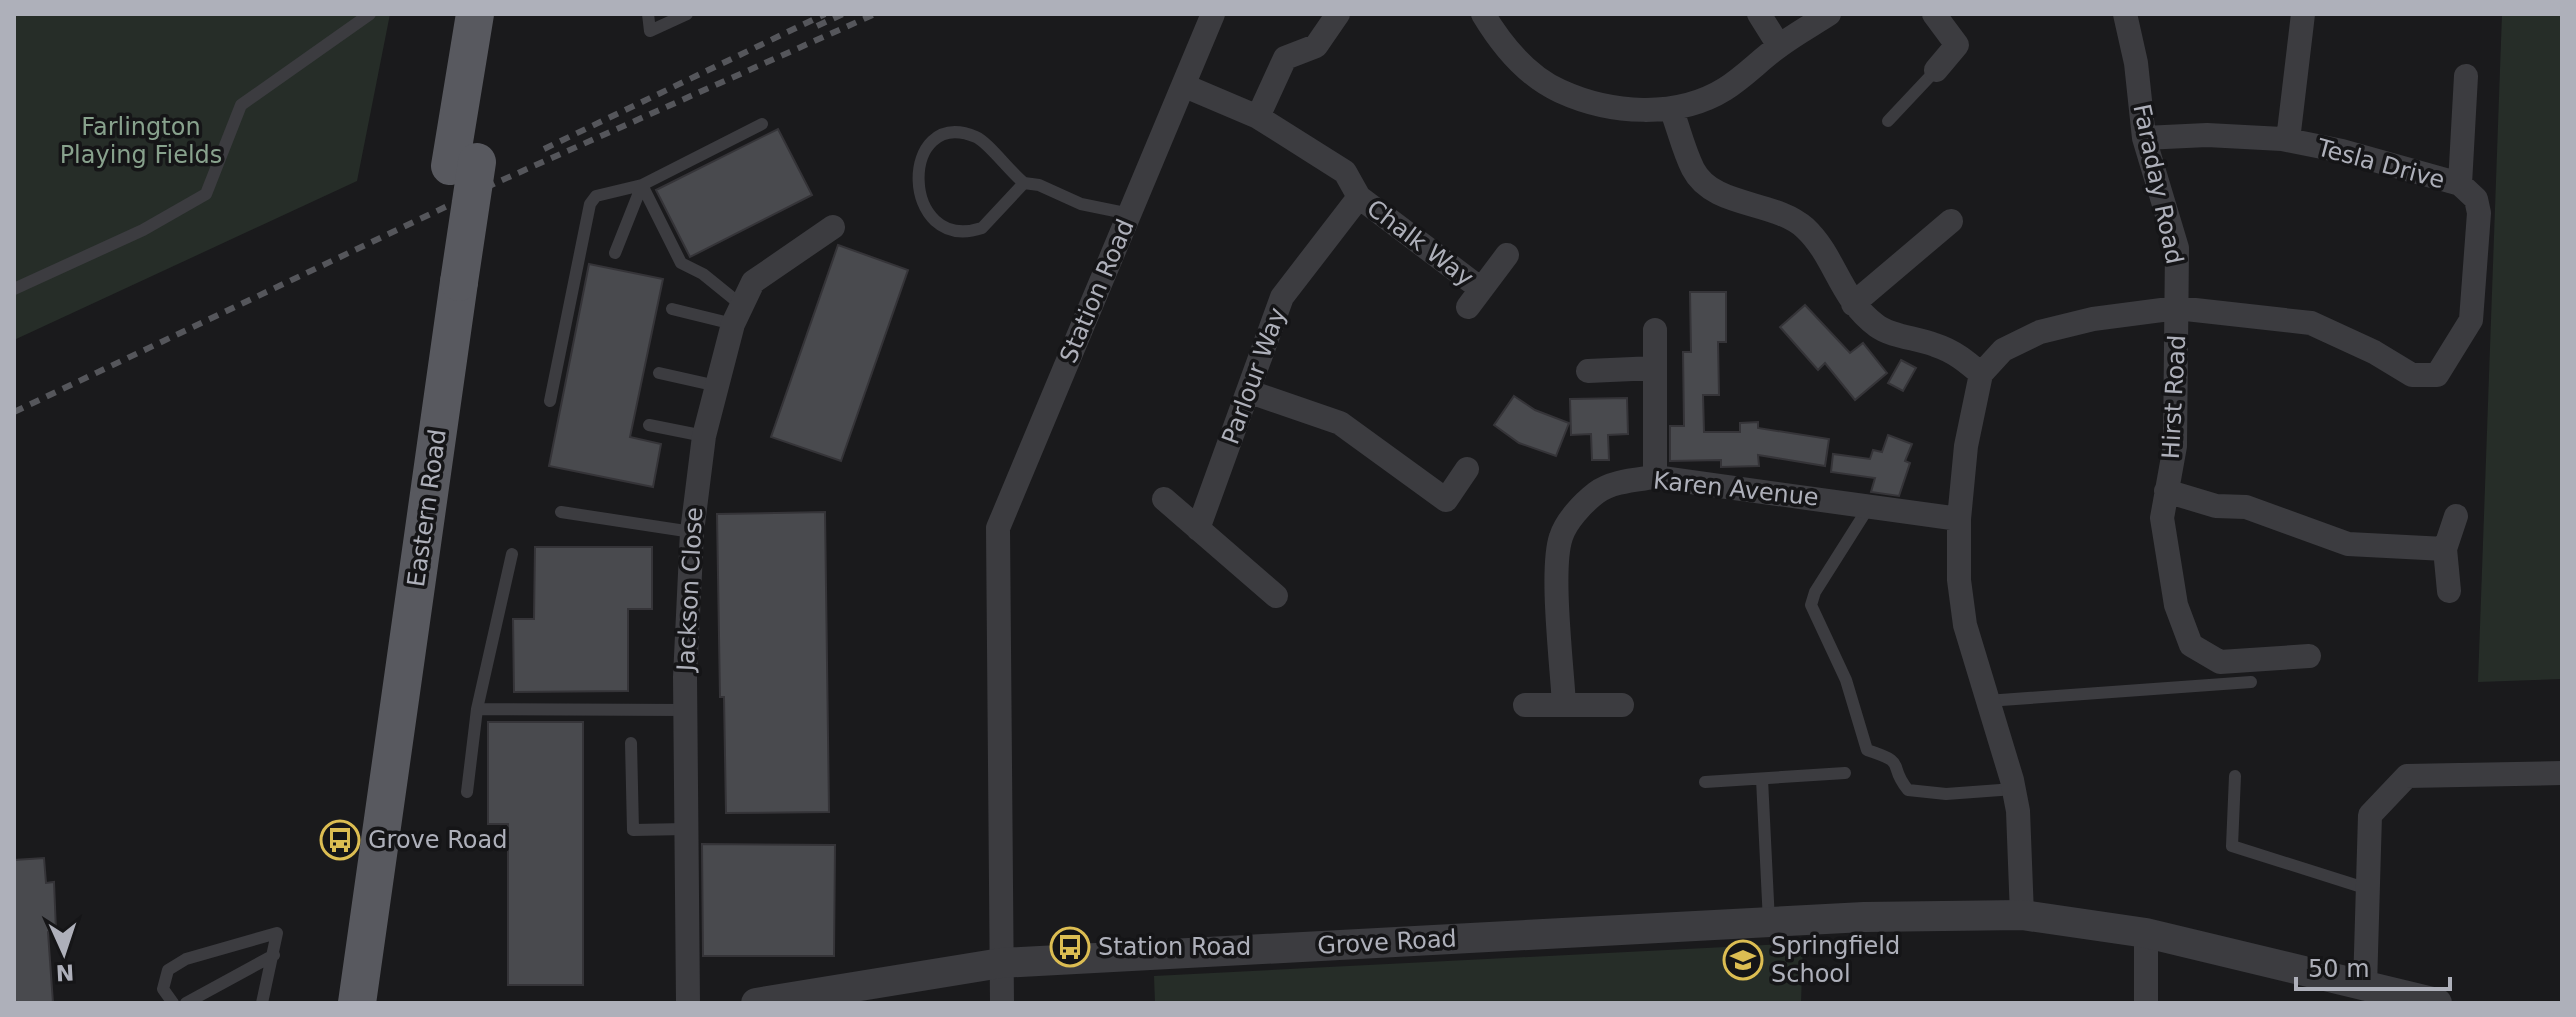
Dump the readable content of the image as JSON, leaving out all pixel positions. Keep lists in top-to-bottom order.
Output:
{
  "streets": {
    "main road": ["Eastern Road"],
    "street": [
      "Tesla Drive",
      "Faraday Road",
      "Chalk Way",
      "Station Road",
      "Parlour Way",
      "Hirst Road",
      "Karen Avenue",
      "Jackson Close",
      "Grove Road"
    ]
  },
  "crossings": [
    ["Tesla Drive", "Faraday Road"],
    ["Tesla Drive", "Hirst Road"],
    ["Faraday Road", "Hirst Road"],
    ["Chalk Way", "Parlour Way"],
    ["Station Road", "Grove Road"]
  ],
  "parks": ["Farlington Playing Fields"],
  "places": {
    "bus stop": ["Grove Road", "Station Road"],
    "school or university": ["Springfield School"]
  },
  "scale_bar": "50 m",
  "north": "bottom"
}
